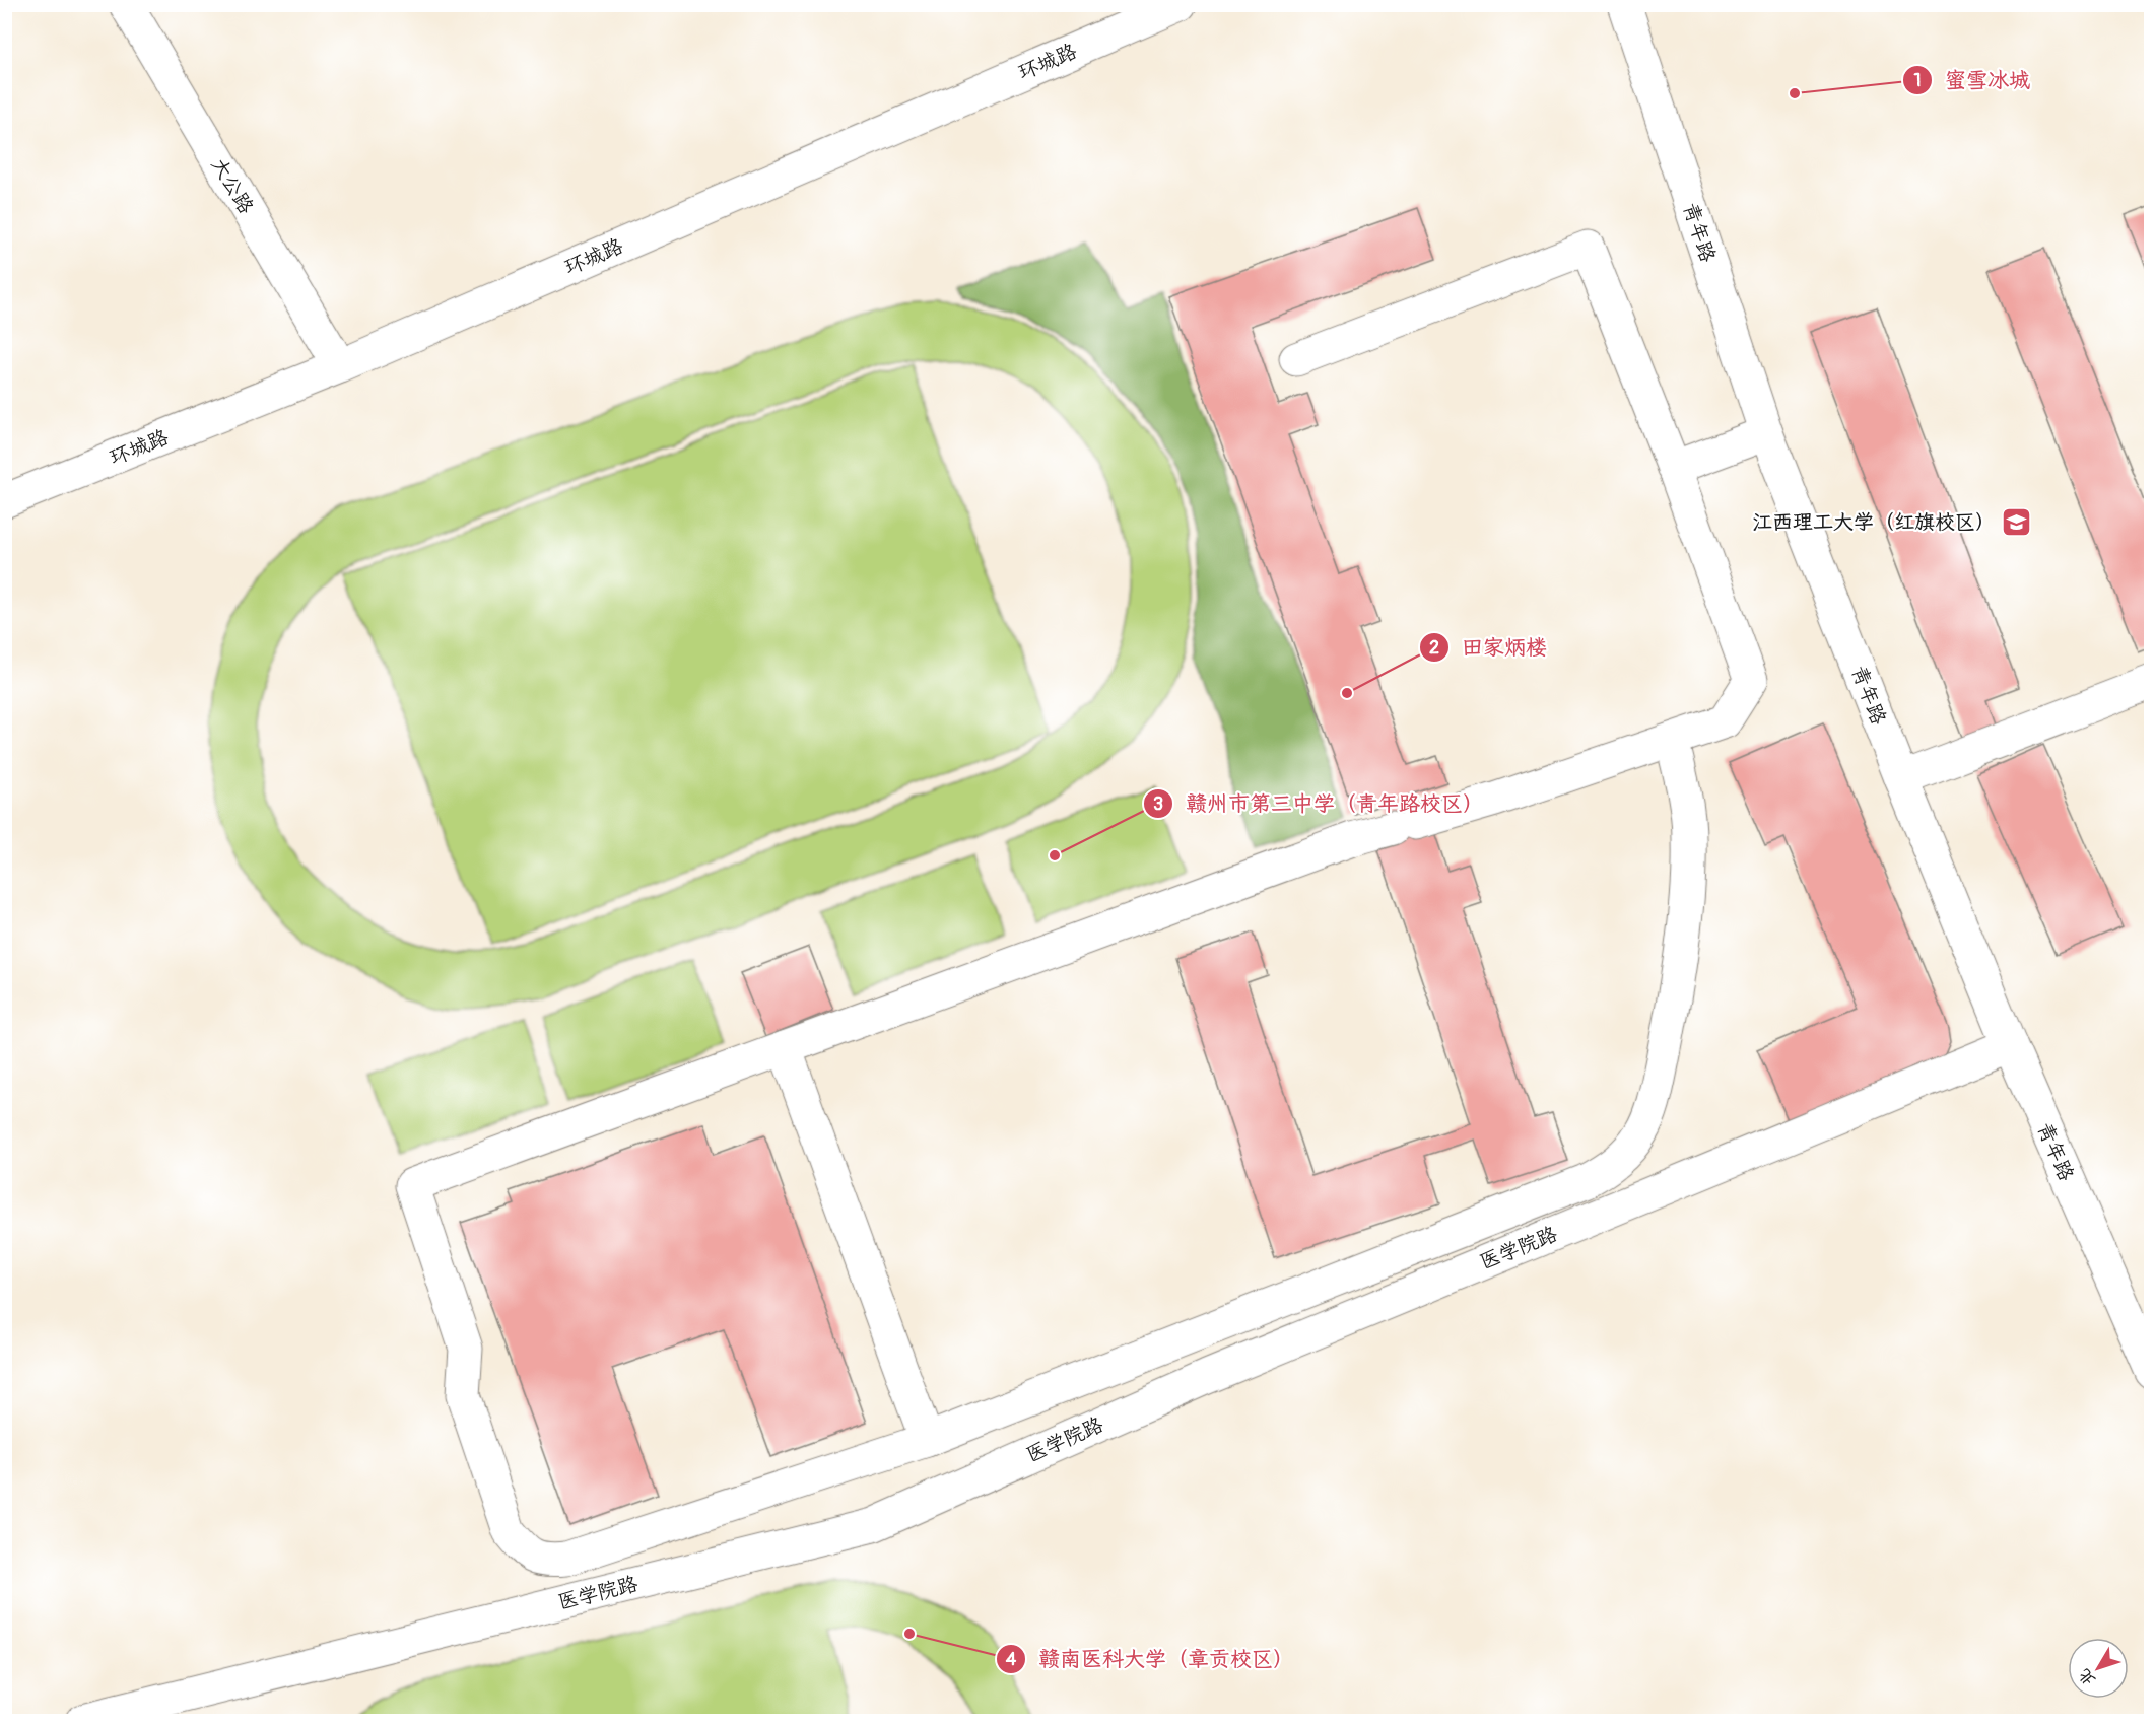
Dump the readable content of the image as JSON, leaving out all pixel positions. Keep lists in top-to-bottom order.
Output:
{
  "streets": {
    "street": [
      "环城路",
      "大公路",
      "青年路",
      "医学院路"
    ]
  },
  "crossings": [
    ["环城路", "大公路"],
    ["青年路", "医学院路"]
  ],
  "places": {
    "other": [
      "蜜雪冰城",
      "田家炳楼",
      "赣州市第三中学（青年路校区）",
      "赣南医科大学（章贡校区）"
    ],
    "school or university": ["江西理工大学（红旗校区）"]
  },
  "north": "bottom left"
}
